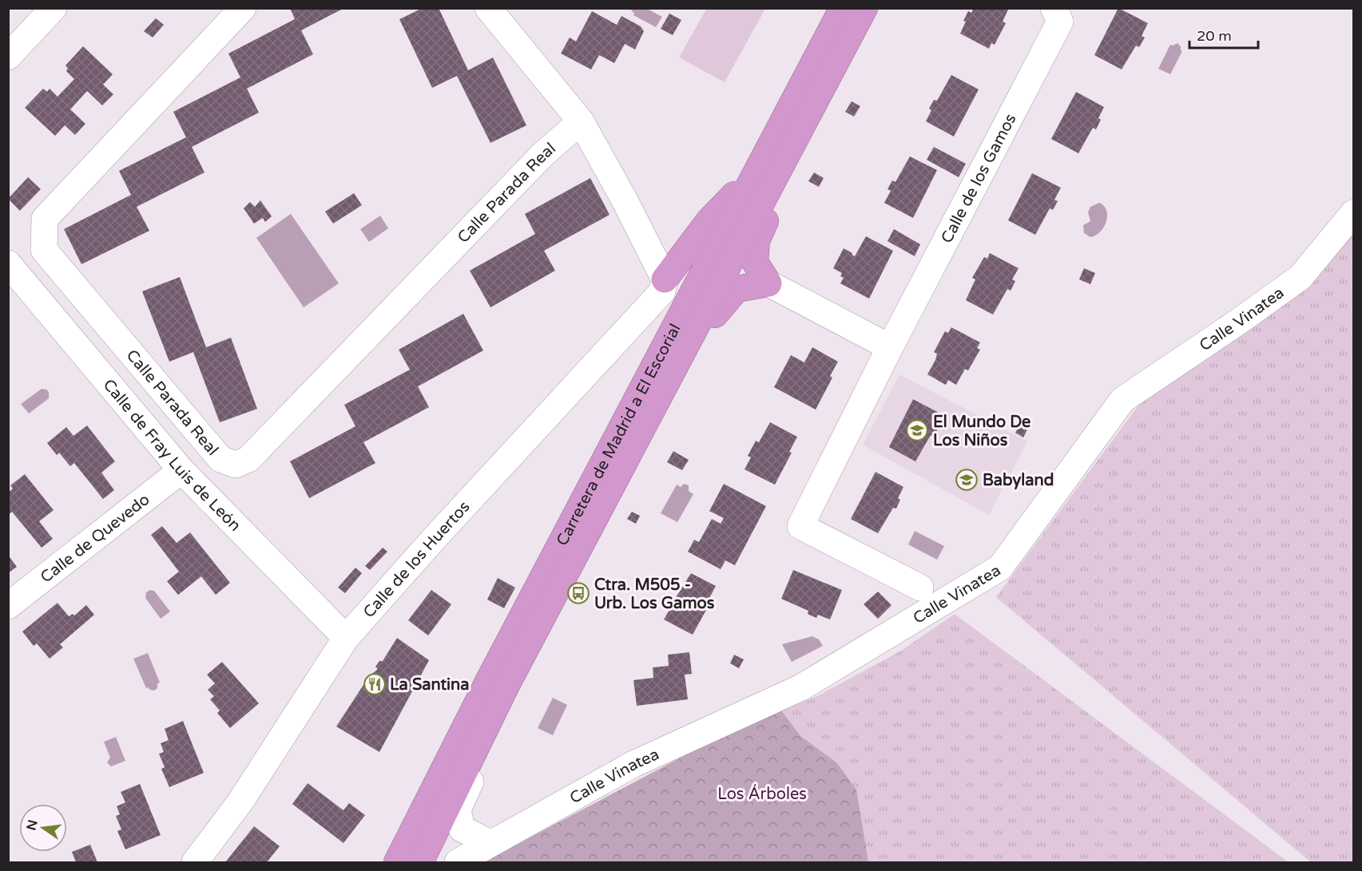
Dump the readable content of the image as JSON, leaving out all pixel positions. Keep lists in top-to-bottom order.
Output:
{
  "streets": {
    "highway": ["Carretera de Madrid a El Escorial"],
    "street": [
      "Calle de los Gamos",
      "Calle Parada Real",
      "Calle Vinatea",
      "Calle de Fray Luis de León",
      "Calle de Quevedo",
      "Calle de los Huertos"
    ]
  },
  "crossings": [
    ["Calle de Fray Luis de León", "Calle de Quevedo"],
    ["Calle de Fray Luis de León", "Calle de los Huertos"]
  ],
  "parks": ["Los Árboles"],
  "places": {
    "school or university": ["El Mundo De Los Niños", "Babyland"],
    "bus stop": ["Ctra. M505 - Urb. Los Gamos"],
    "restaurant": ["La Santina"]
  },
  "scale_bar": "20 m",
  "north": "left"
}
